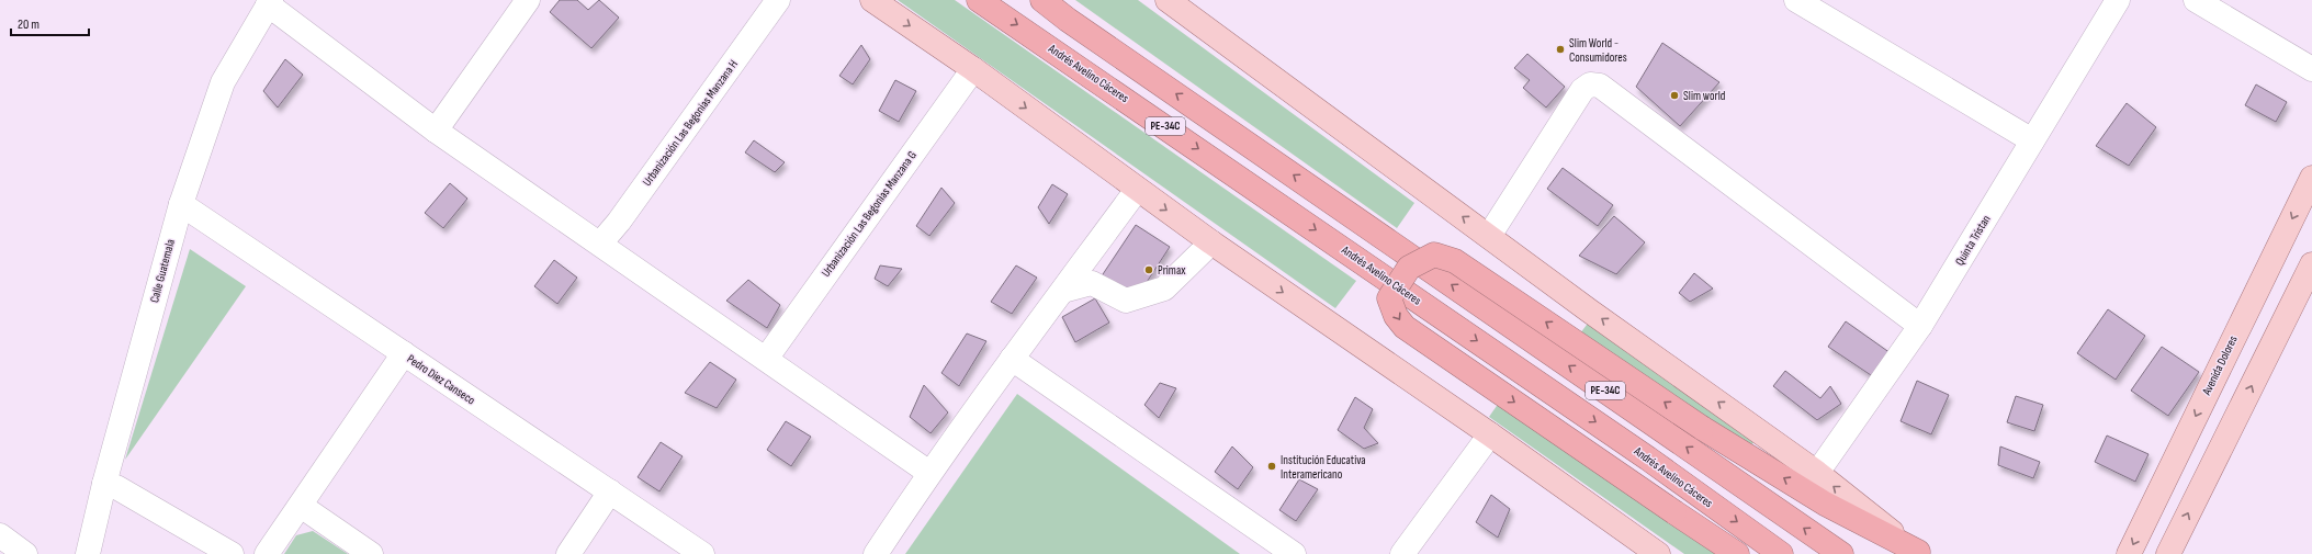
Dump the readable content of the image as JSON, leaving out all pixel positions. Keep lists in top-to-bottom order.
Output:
{
  "streets": {
    "highway": ["Andrés Avelino Cáceres", "PE-34C"],
    "main road": ["Avenida Dolores"],
    "street": [
      "Urbanización Las Begonias Manzana H",
      "Urbanización Las Begonias Manzana G",
      "Quinta Tristan",
      "Calle Guatemala",
      "Pedro Diez Canseco"
    ]
  },
  "crossings": [
    ["Calle Guatemala", "Pedro Diez Canseco"]
  ],
  "places": [
    "Slim World - Consumidores",
    "Slim world",
    "Primax",
    "Institución Educativa Interamericano"
  ],
  "scale_bar": "20 m"
}
